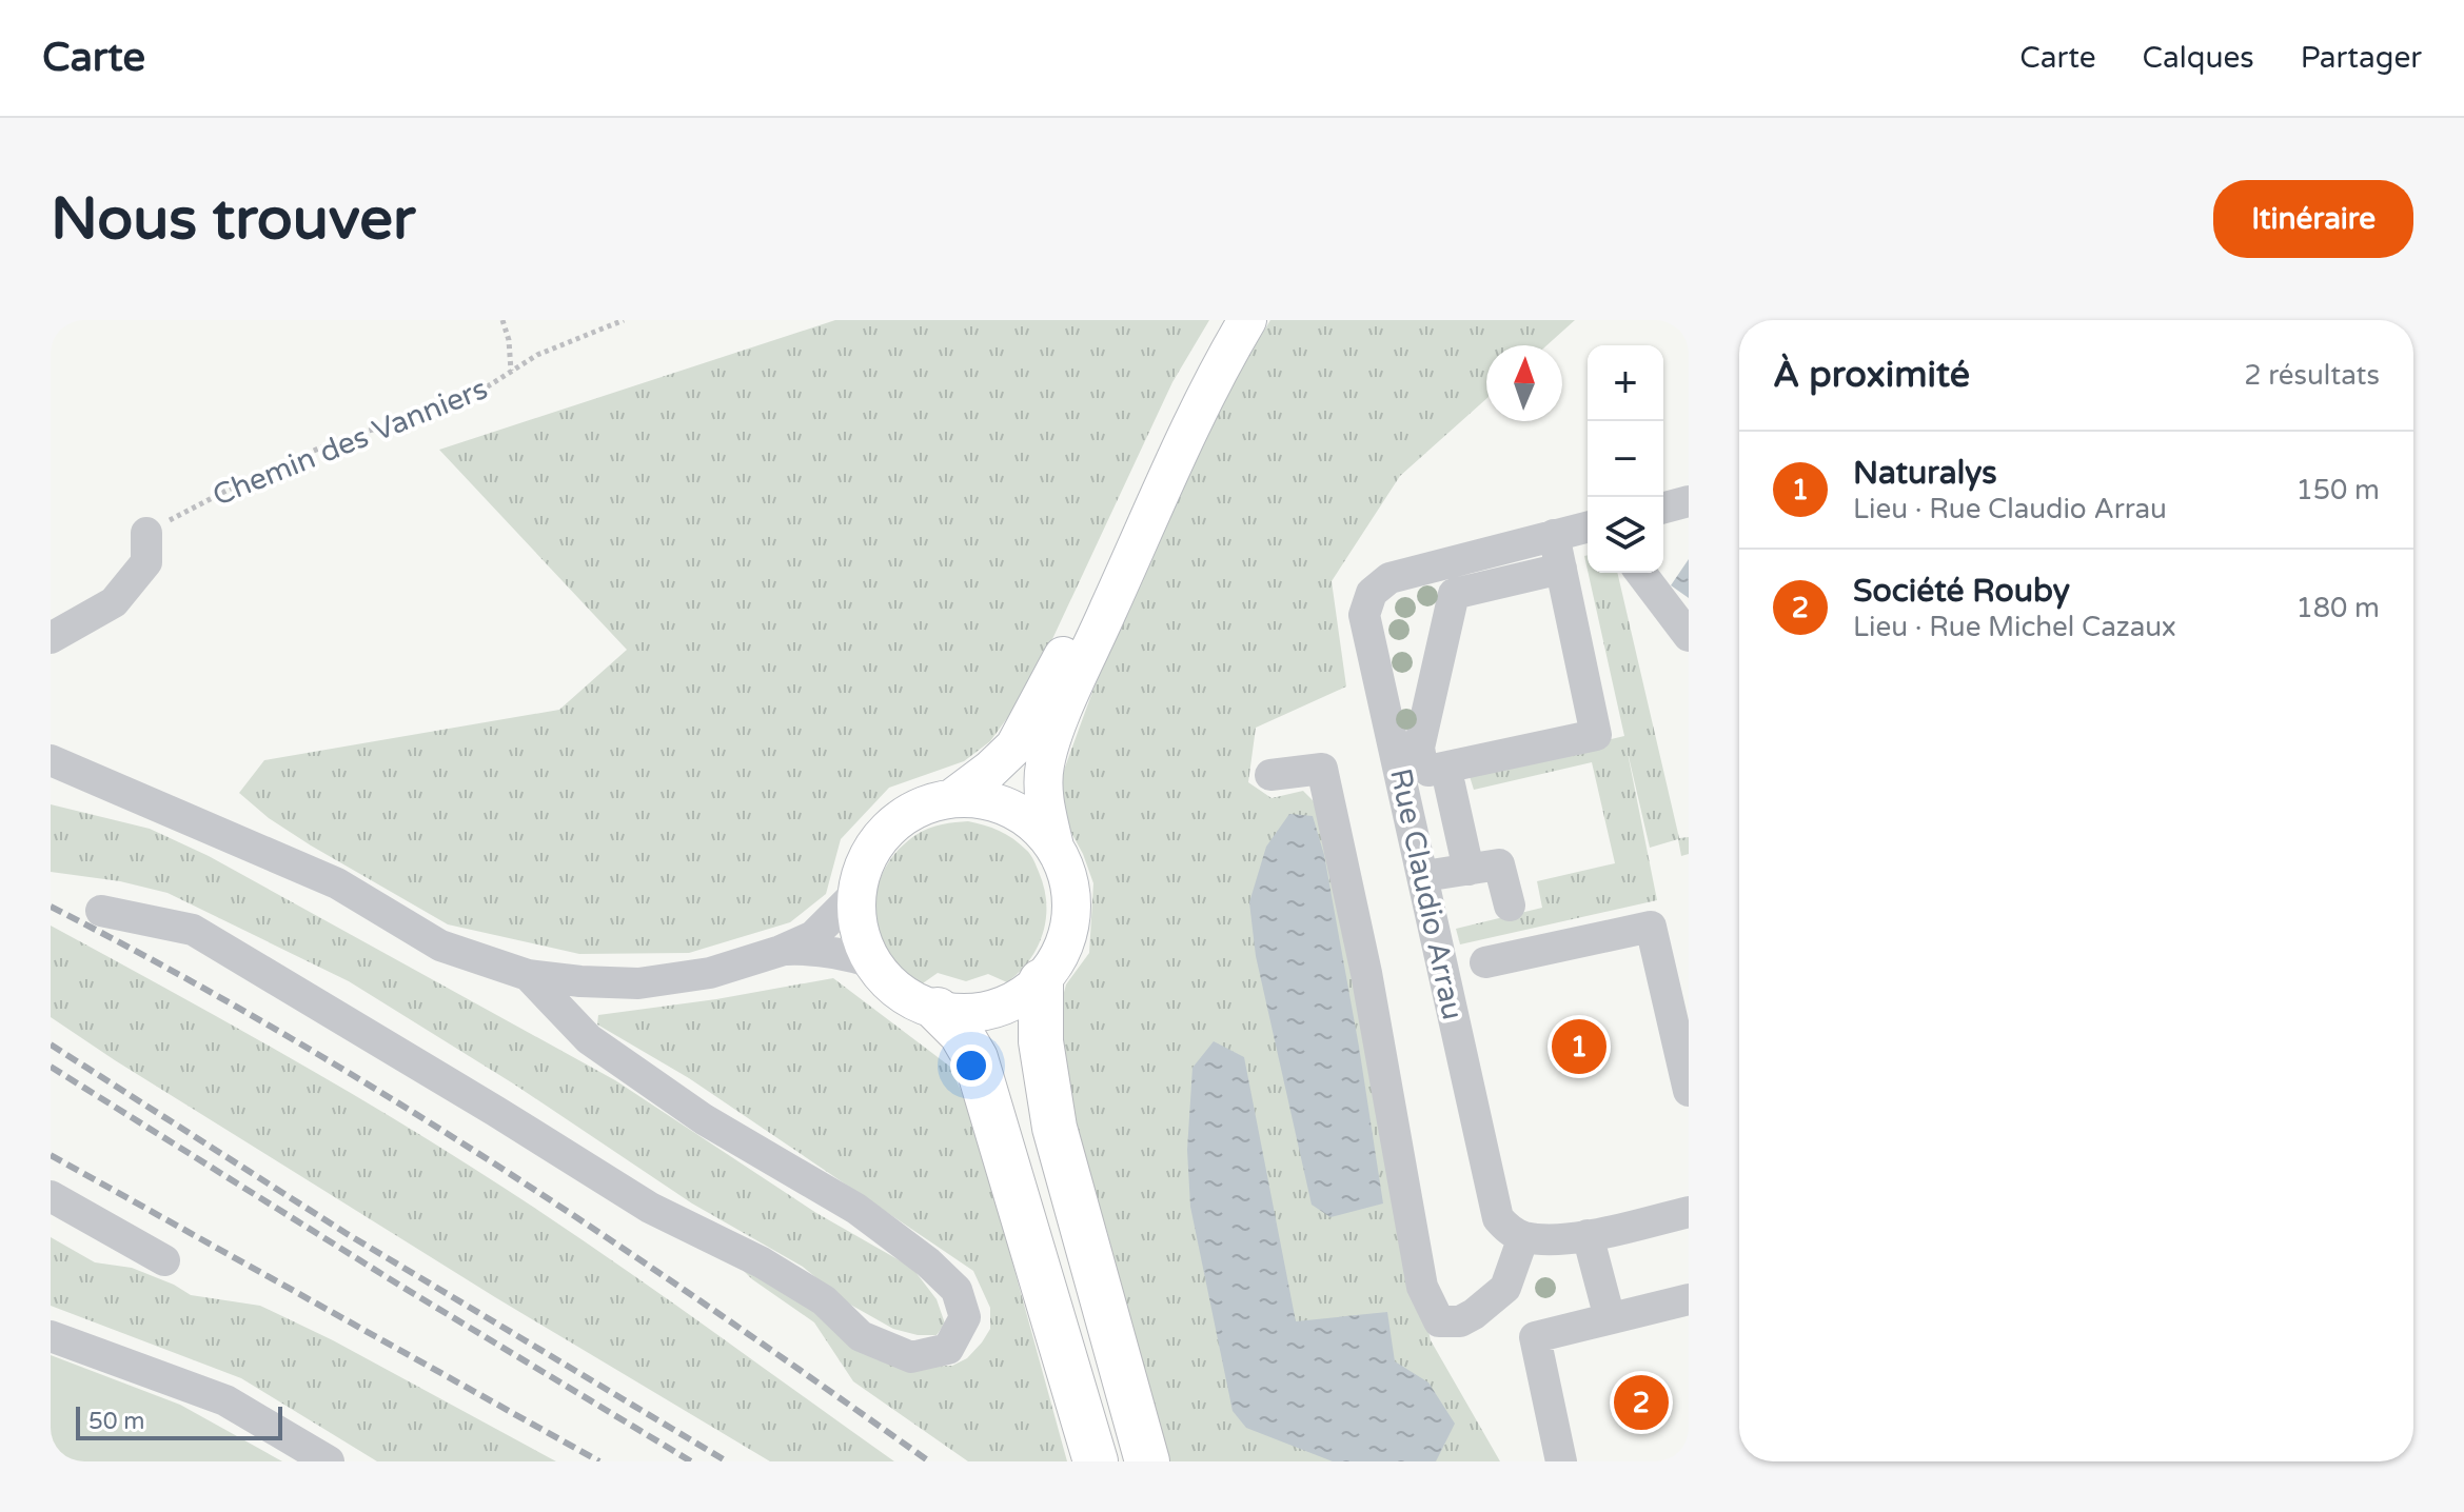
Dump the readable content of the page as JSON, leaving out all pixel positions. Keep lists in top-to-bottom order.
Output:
{
  "streets": {
    "street": ["Rue Claudio Arrau"],
    "path": ["Chemin des Vanniers"]
  },
  "scale_bar": "50 m",
  "north": "top",
  "page": {
    "header": "Carte",
    "nav": ["Carte", "Calques", "Partager"],
    "buttons": "Itinéraire",
    "title": "Nous trouver",
    "heading": ["À proximité", "2 résultats"],
    "map_buttons": ["+", "−"],
    "list": [
      {
        "mark": "1",
        "name": "Naturalys",
        "note": "Lieu · Rue Claudio Arrau",
        "value": "150 m"
      },
      {
        "mark": "2",
        "name": "Société Rouby",
        "note": "Lieu · Rue Michel Cazaux",
        "value": "180 m"
      }
    ],
    "pins": ["1", "2"],
    "scale": "50 m"
  }
}
